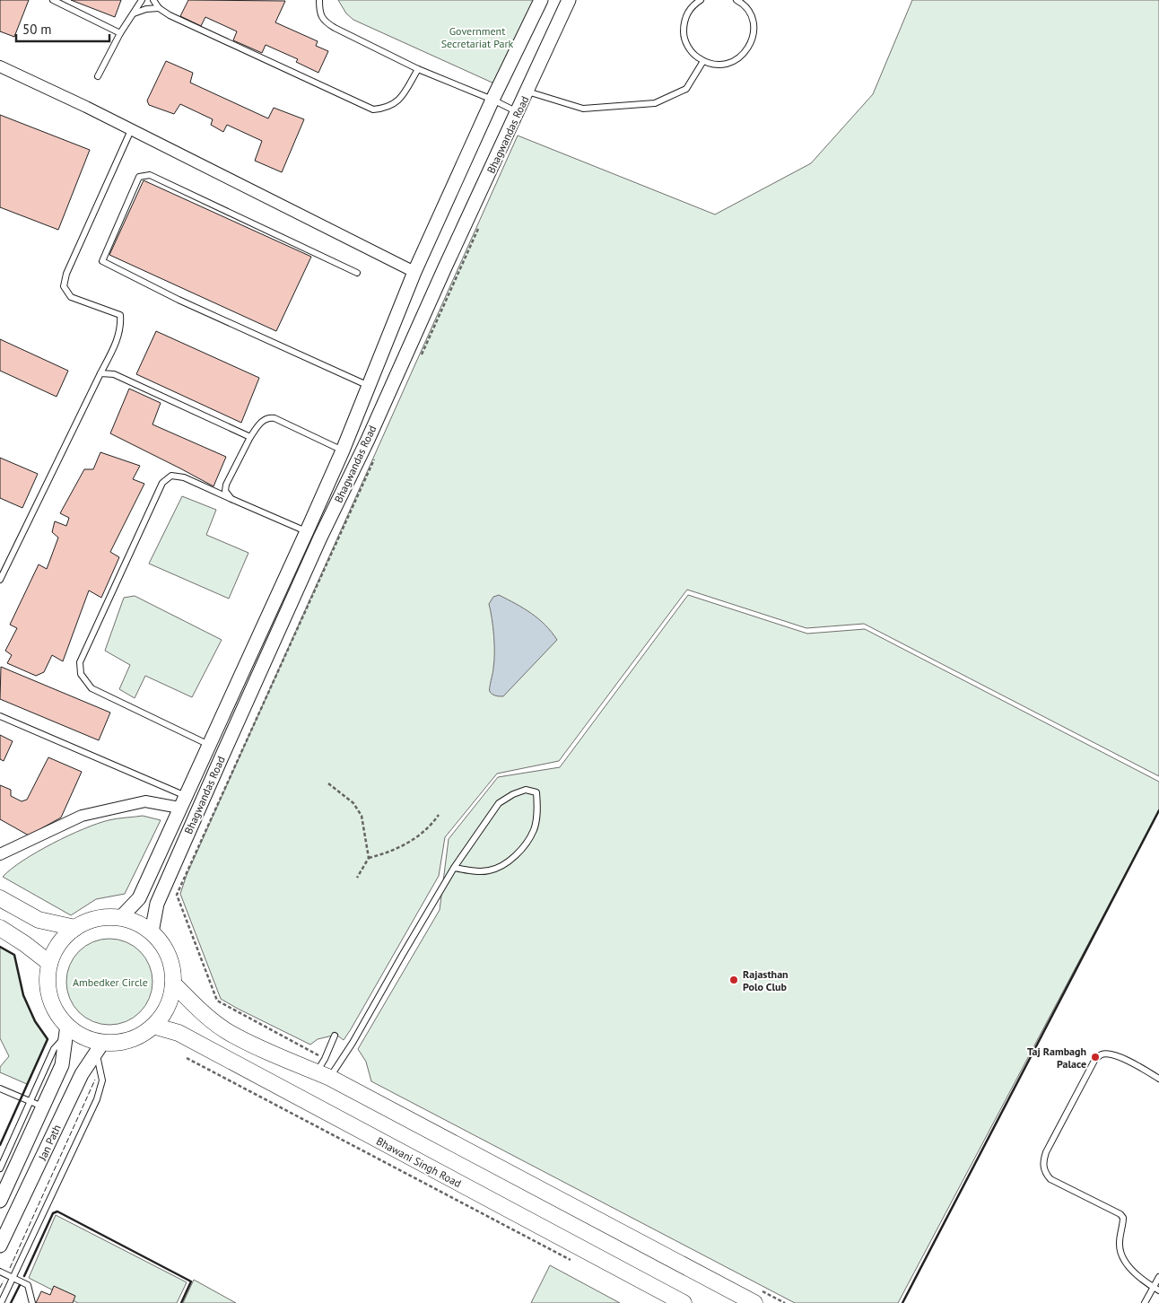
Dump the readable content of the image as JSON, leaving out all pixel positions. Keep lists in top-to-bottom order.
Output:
{
  "streets": {
    "main road": ["Bhawani Singh Road"],
    "street": ["Bhagwandas Road", "Jan Path"]
  },
  "crossings": [
    ["Bhagwandas Road", "Jan Path"],
    ["Bhagwandas Road", "Bhawani Singh Road"],
    ["Jan Path", "Bhawani Singh Road"]
  ],
  "parks": ["Government Secretariat Park", "Ambedker Circle"],
  "places": ["Rajasthan Polo Club", "Taj Rambagh Palace"],
  "scale_bar": "50 m"
}
